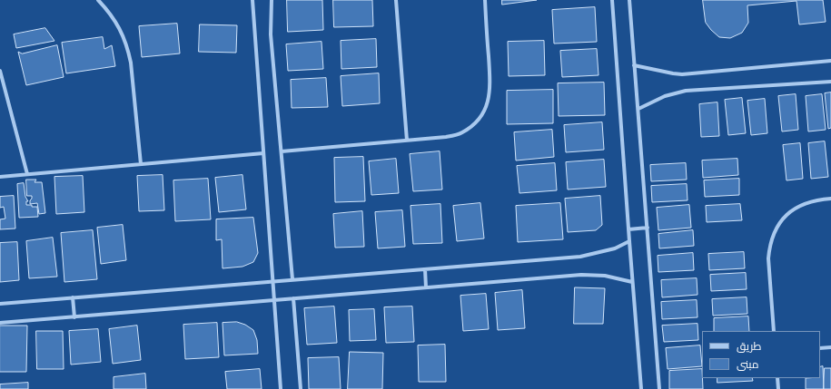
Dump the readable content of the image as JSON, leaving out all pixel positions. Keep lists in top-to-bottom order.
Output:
{
  "legend": ["طريق", "مبنى"]
}
